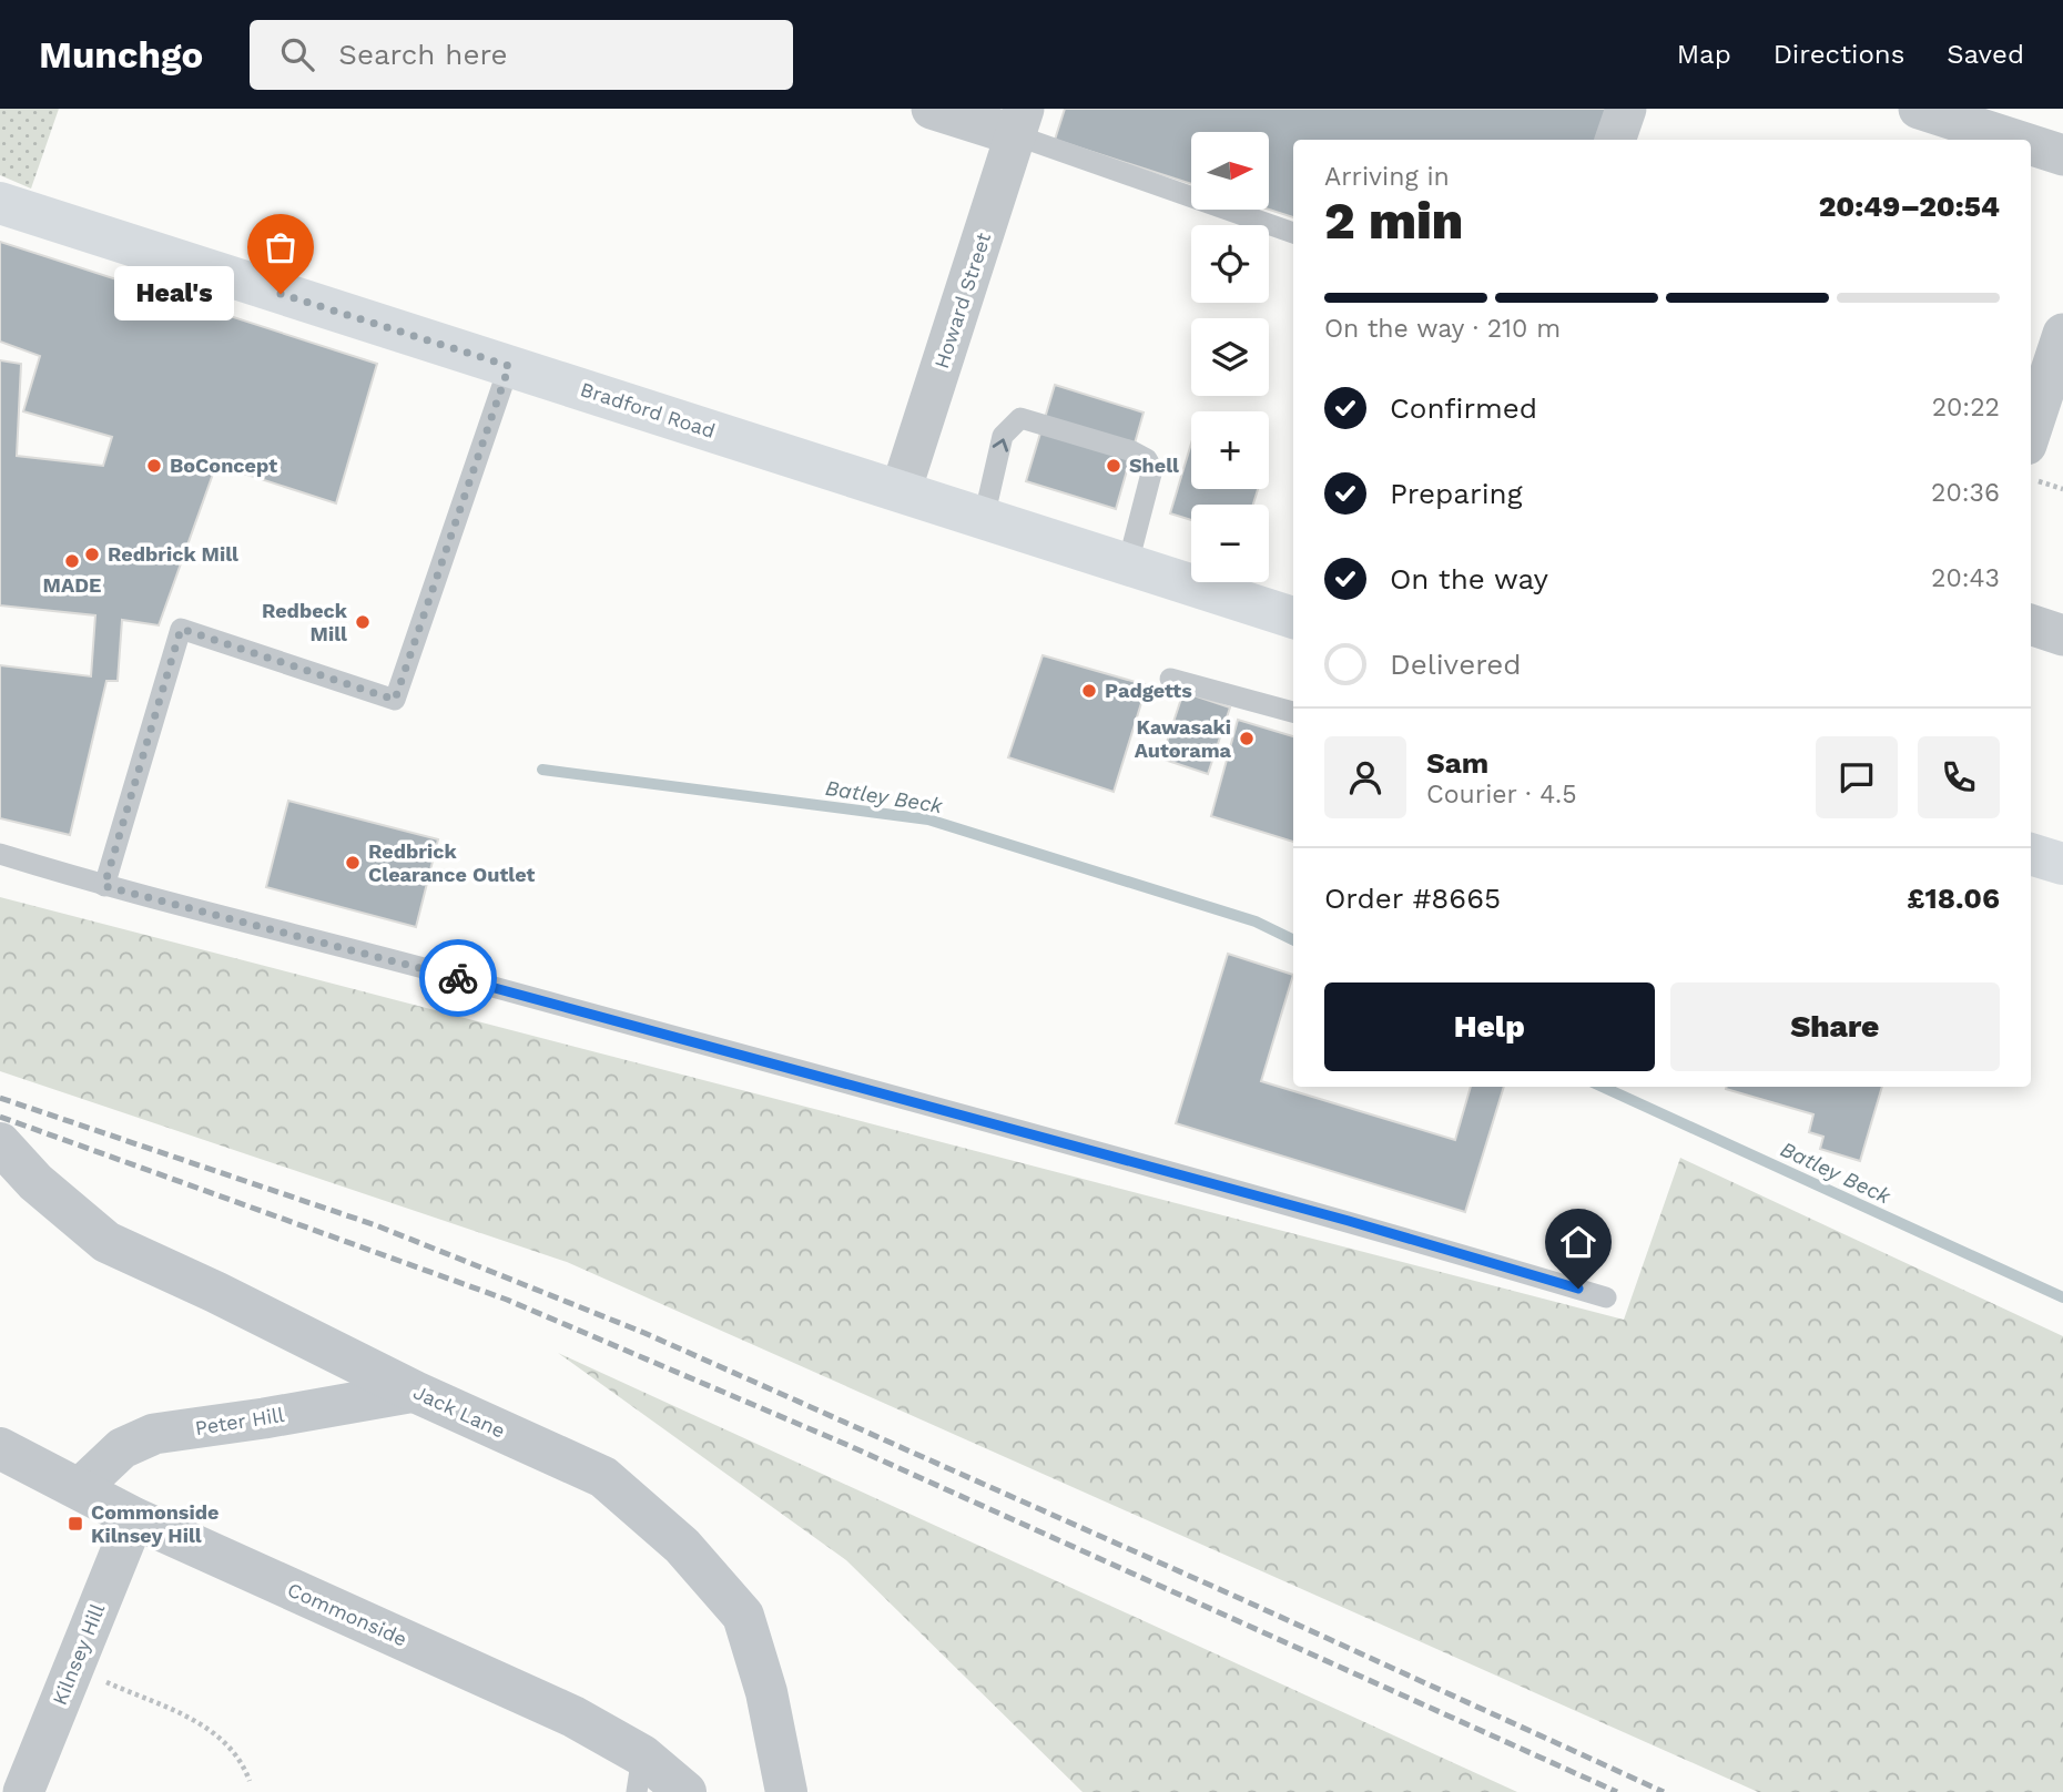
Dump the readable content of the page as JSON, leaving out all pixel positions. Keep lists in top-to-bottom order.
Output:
{
  "streets": {
    "main road": ["Bradford Road"],
    "street": [
      "Howard Street",
      "Jack Lane",
      "Peter Hill",
      "Commonside",
      "Kilnsey Hill"
    ]
  },
  "crossings": [
    ["Howard Street", "Bradford Road"],
    ["Jack Lane", "Peter Hill"],
    ["Peter Hill", "Commonside"],
    ["Commonside", "Kilnsey Hill"]
  ],
  "water": ["Batley Beck"],
  "places": {
    "other": [
      "Heal's",
      "BoConcept",
      "Shell",
      "Redbrick Mill",
      "MADE",
      "Redbeck Mill",
      "Padgetts",
      "Kawasaki Autorama",
      "Redbrick Clearance Outlet"
    ],
    "transit": ["Commonside Kilnsey Hill"]
  },
  "north": "right",
  "page": {
    "header": "Munchgo",
    "search": "Search here",
    "nav": ["Map", "Directions", "Saved"],
    "map_buttons": ["+", "−"],
    "heading": ["2 min", "Arriving in", "20:49–20:54"],
    "panel": [
      "Sam",
      "Courier · 4.5",
      "Order #8665",
      "£18.06"
    ],
    "bubble": "Heal's",
    "bar": "On the way · 210 m",
    "list": [
      ["Confirmed", "20:22"],
      ["Preparing", "20:36"],
      ["On the way", "20:43"],
      "Delivered"
    ],
    "buttons": ["Help", "Share"]
  }
}
